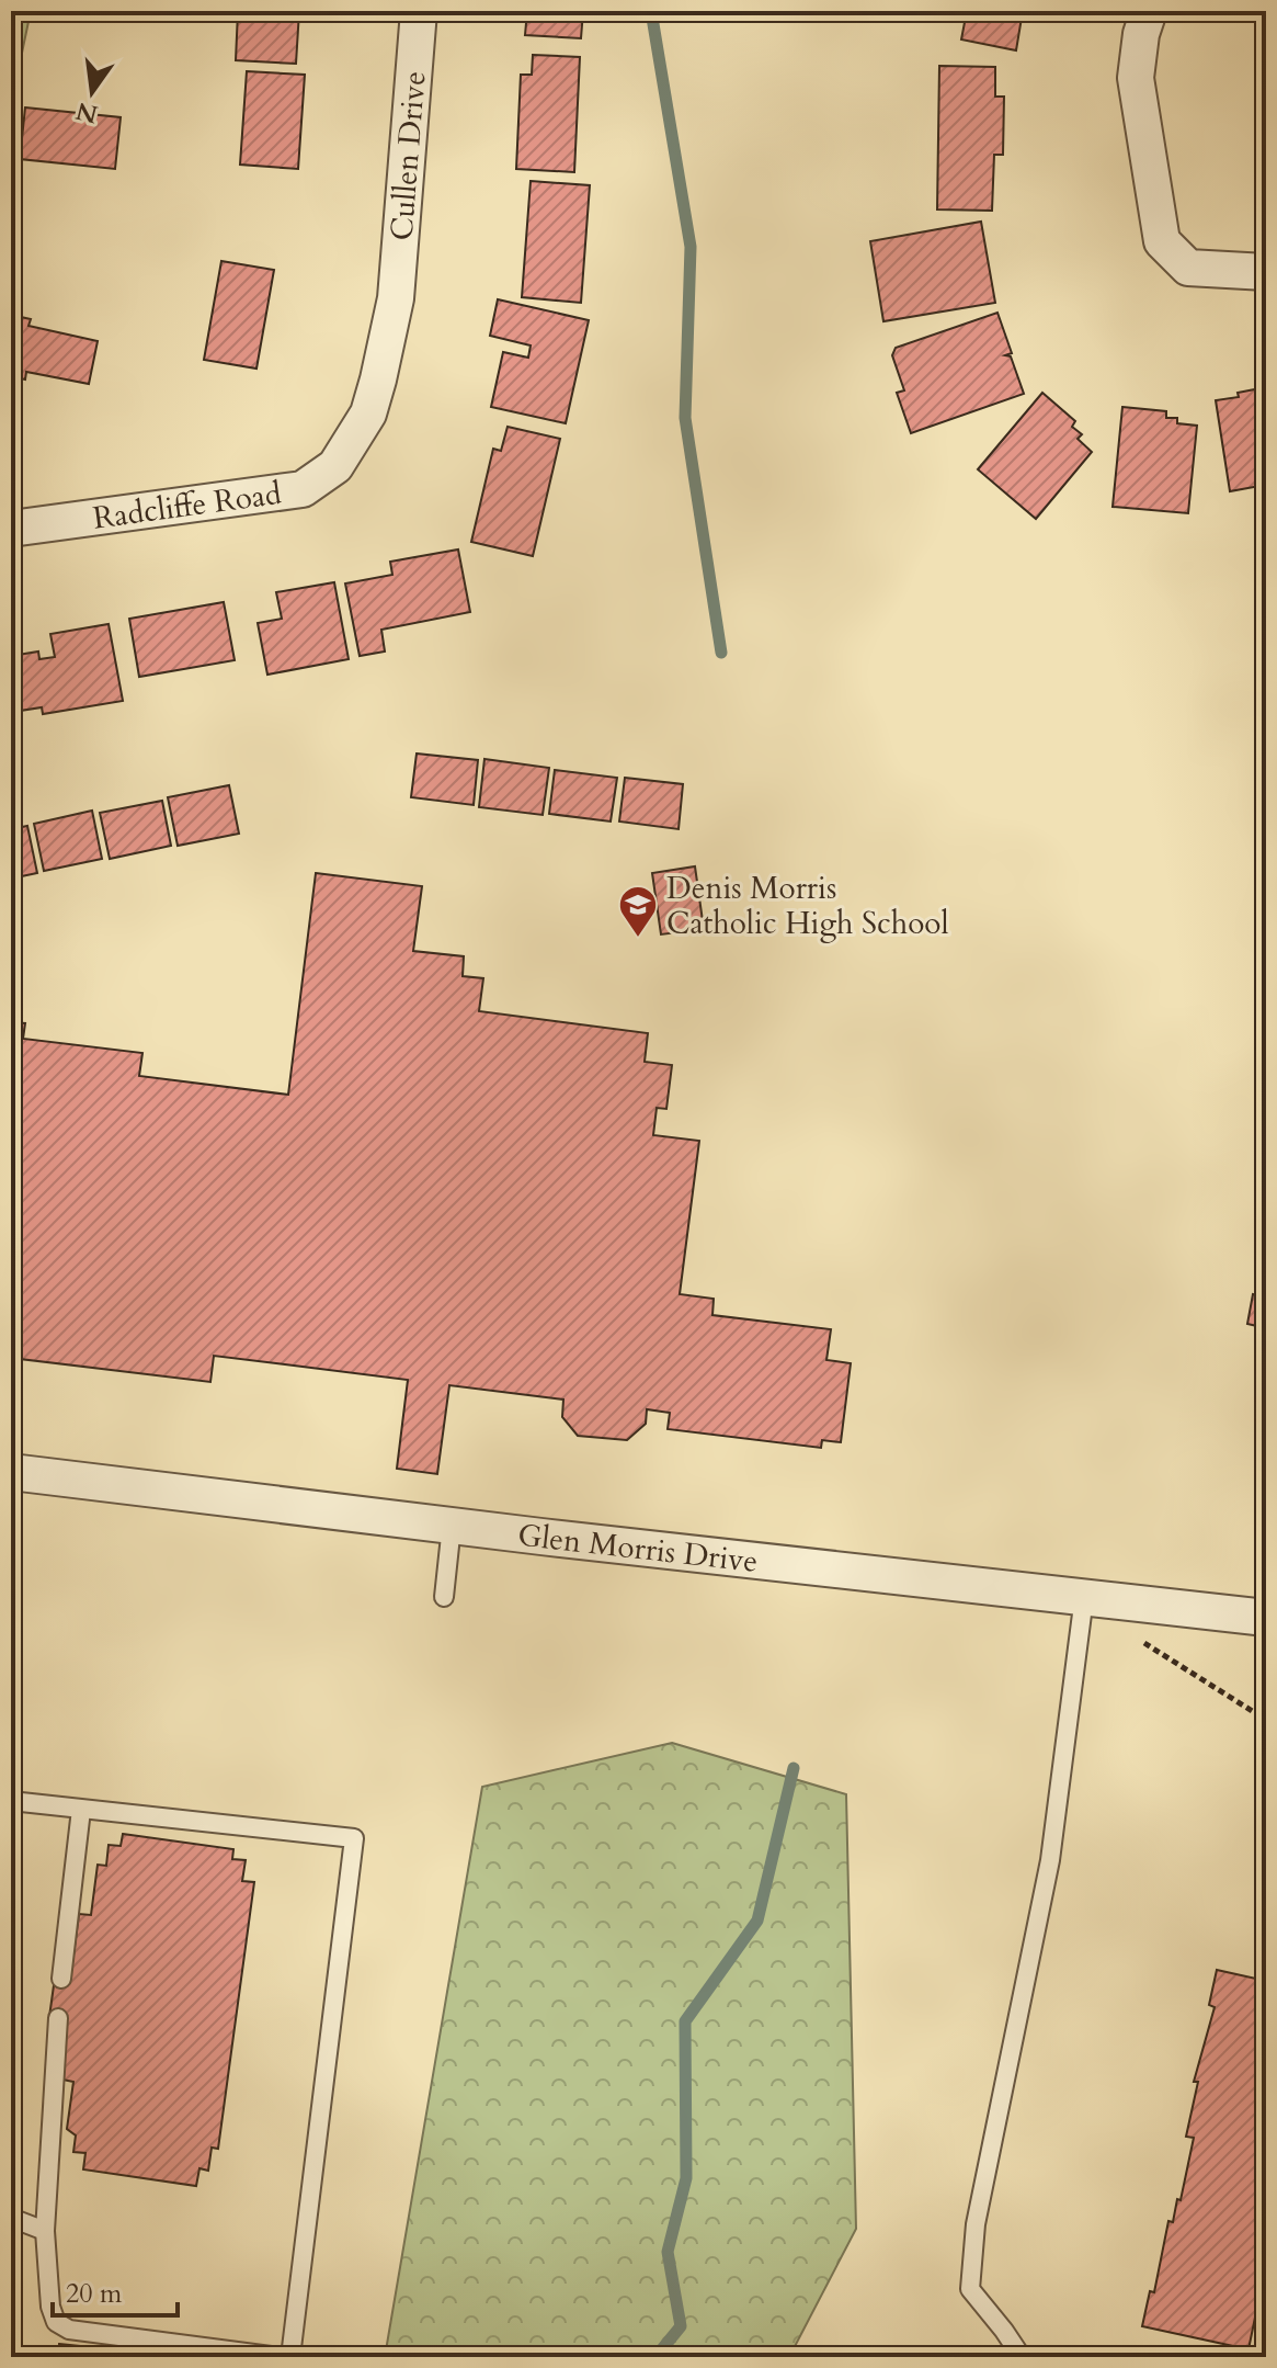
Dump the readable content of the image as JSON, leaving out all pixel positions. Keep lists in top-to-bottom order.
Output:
{
  "streets": {
    "street": ["Cullen Drive", "Radcliffe Road", "Glen Morris Drive"]
  },
  "crossings": [
    ["Cullen Drive", "Radcliffe Road"]
  ],
  "places": {
    "school or university": ["Denis Morris Catholic High School"]
  },
  "scale_bar": "20 m",
  "north": "bottom"
}
